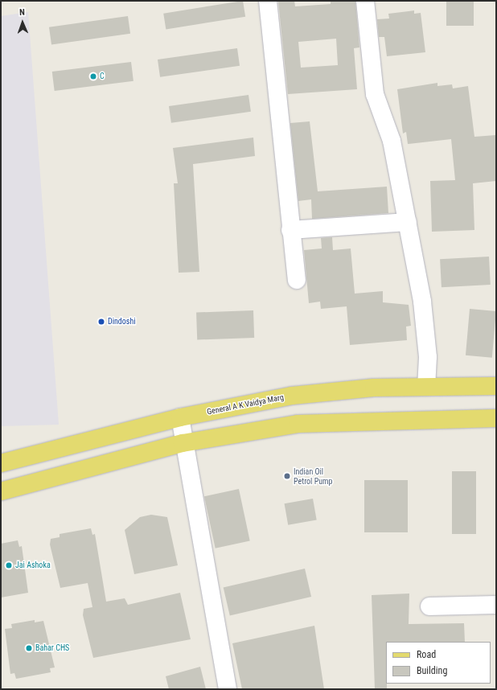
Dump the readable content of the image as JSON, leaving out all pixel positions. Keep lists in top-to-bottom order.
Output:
{
  "streets": {
    "main road": ["General A K Vaidya Marg"]
  },
  "places": [
    "C",
    "Dindoshi",
    "Indian Oil Petrol Pump",
    "Jai Ashoka",
    "Bahar CHS"
  ],
  "legend": ["Road", "Building"],
  "north": "top"
}
